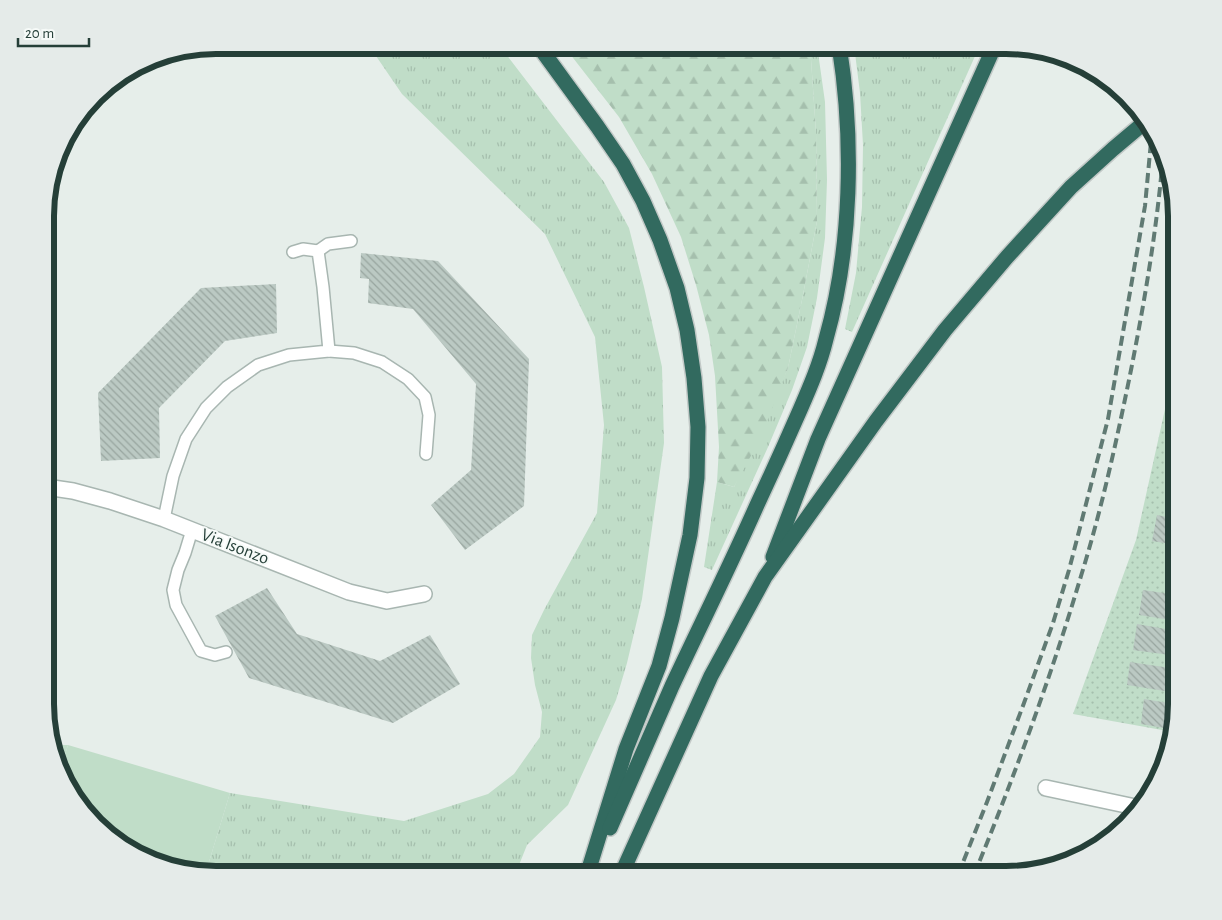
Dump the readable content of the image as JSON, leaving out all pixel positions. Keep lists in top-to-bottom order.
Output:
{
  "streets": {
    "street": ["Via Isonzo"]
  },
  "scale_bar": "20 m"
}
